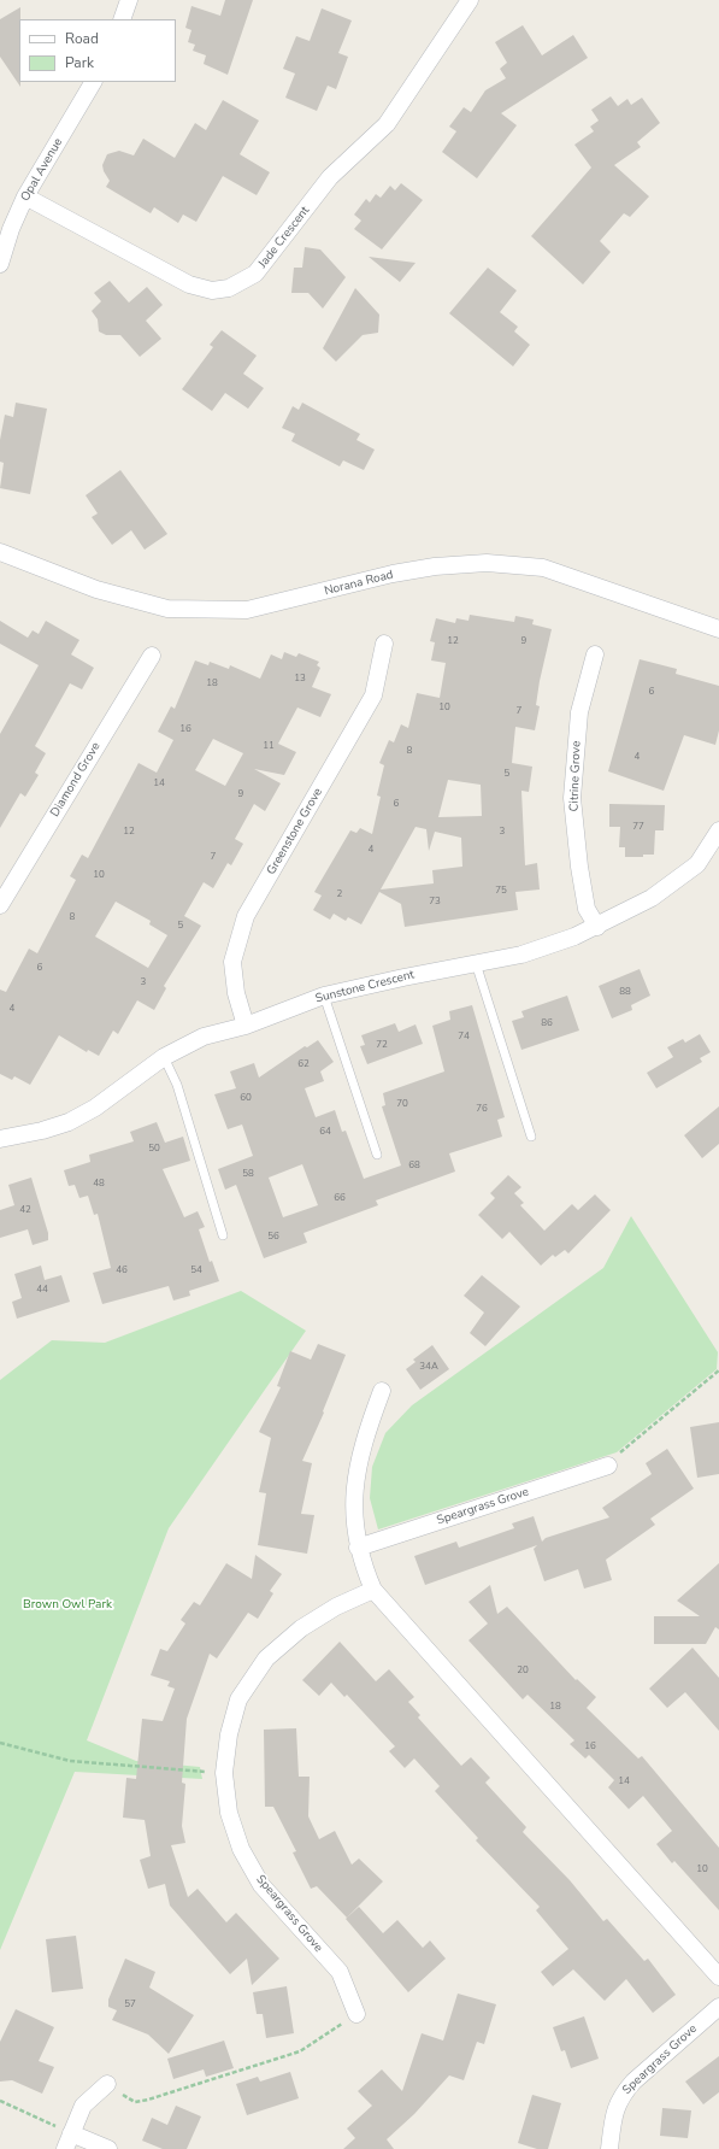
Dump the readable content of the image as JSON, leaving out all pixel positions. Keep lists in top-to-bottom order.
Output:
{
  "streets": {
    "street": [
      "Opal Avenue",
      "Jade Crescent",
      "Norana Road",
      "Citrine Grove",
      "Diamond Grove",
      "Greenstone Grove",
      "Sunstone Crescent",
      "Speargrass Grove"
    ]
  },
  "crossings": [
    ["Opal Avenue", "Jade Crescent"],
    ["Citrine Grove", "Sunstone Crescent"],
    ["Greenstone Grove", "Sunstone Crescent"]
  ],
  "parks": ["Brown Owl Park"],
  "house_numbers": [
    "12",
    "9",
    "13",
    "18",
    "6",
    "10",
    "7",
    "16",
    "11",
    "8",
    "4",
    "5",
    "14",
    "9",
    "6",
    "77",
    "12",
    "3",
    "4",
    "7",
    "10",
    "75",
    "2",
    "73",
    "8",
    "5",
    "6",
    "3",
    "88",
    "4",
    "86",
    "74",
    "72",
    "62",
    "60",
    "70",
    "76",
    "64",
    "50",
    "68",
    "58",
    "48",
    "66",
    "42",
    "56",
    "46",
    "54",
    "44",
    "34A",
    "20",
    "18",
    "16",
    "14",
    "10",
    "57"
  ],
  "legend": ["Road", "Park"]
}
